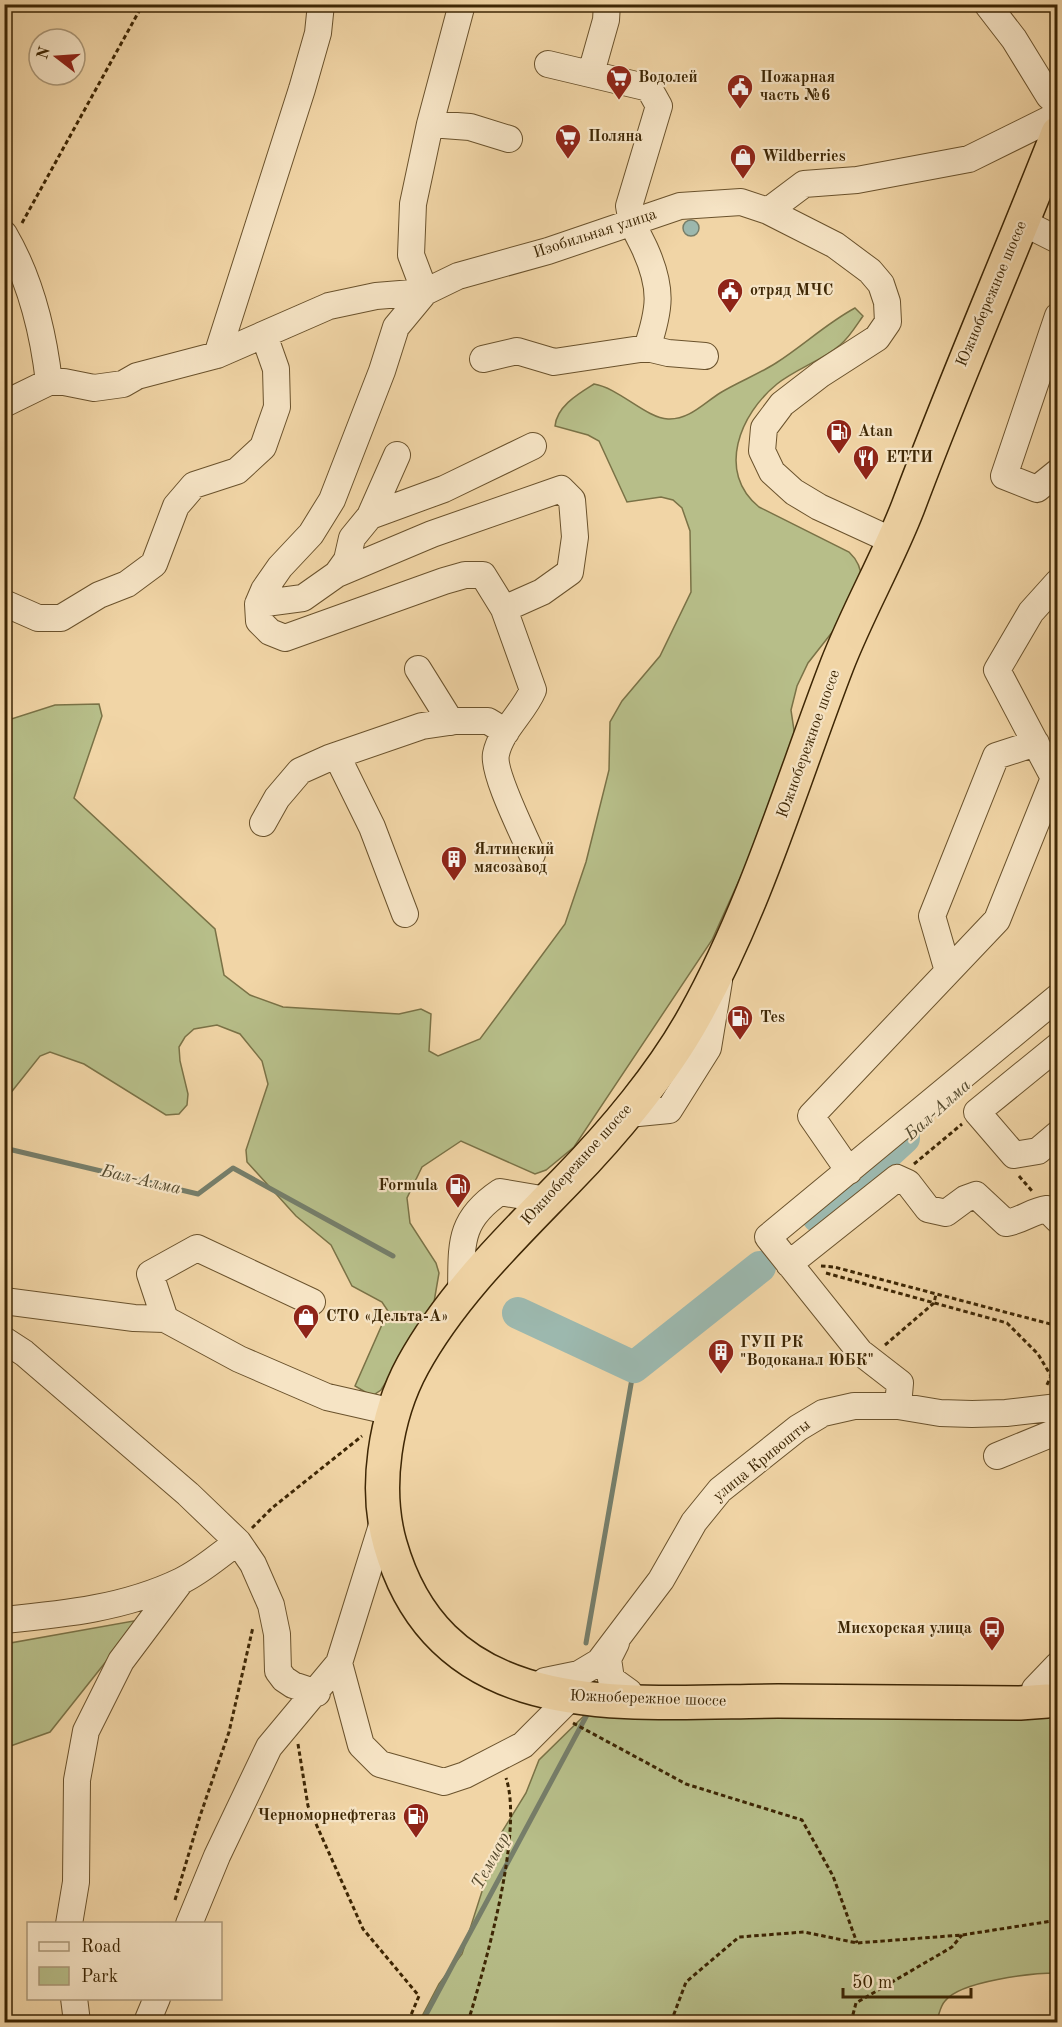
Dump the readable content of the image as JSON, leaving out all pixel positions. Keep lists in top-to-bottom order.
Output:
{
  "streets": {
    "highway": ["Южнобережное шоссе"],
    "street": ["Изобильная улица", "улица Кривошты"]
  },
  "crossings": [
    ["Изобильная улица", "Южнобережное шоссе"],
    ["Южнобережное шоссе", "улица Кривошты"]
  ],
  "water": ["Бал-Алма", "Темиар"],
  "places": {
    "supermarket": ["Водолей", "Поляна"],
    "public building": ["Пожарная часть №6", "отряд МЧС"],
    "shop": ["Wildberries", "СТО «Дельта-А»"],
    "fuel station": [
      "Atan",
      "Tes",
      "Formula",
      "Черноморнефтегаз"
    ],
    "restaurant": ["ЕТТИ"],
    "building": ["Ялтинский мясозавод", "ГУП РК \"Водоканал ЮБК\""],
    "bus stop": ["Мисхорская улица"]
  },
  "legend": ["Road", "Park"],
  "scale_bar": "50 m",
  "north": "left"
}
